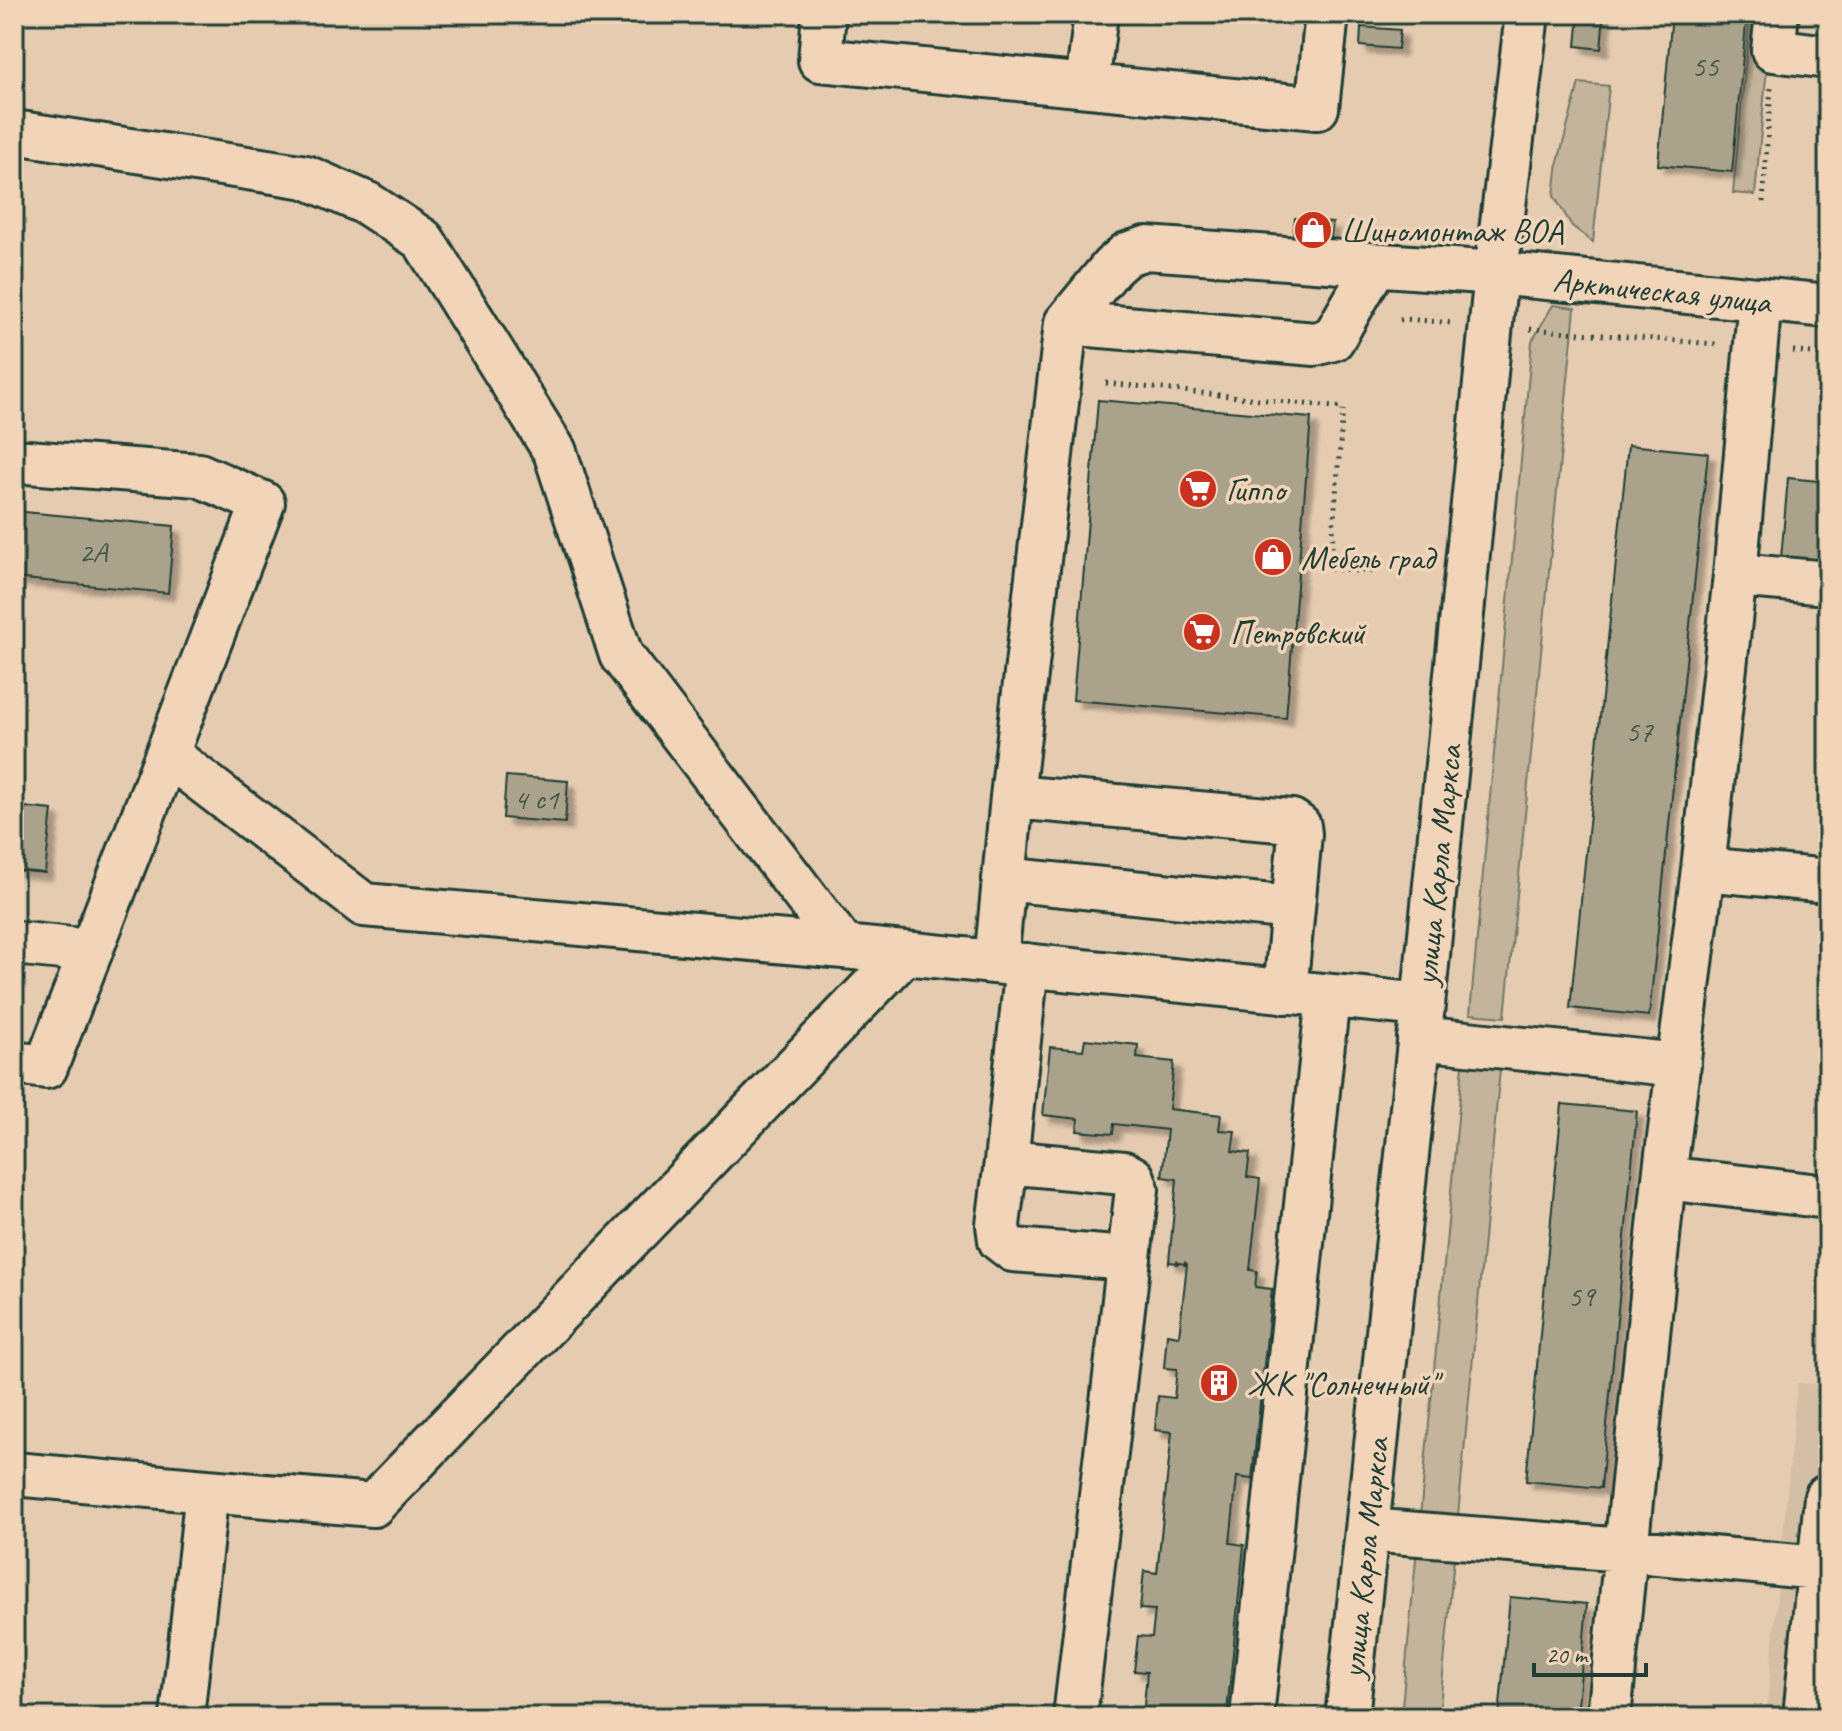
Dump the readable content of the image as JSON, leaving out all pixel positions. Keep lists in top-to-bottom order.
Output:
{
  "streets": {
    "street": ["Арктическая улица", "улица Карла Маркса"]
  },
  "crossings": [
    ["Арктическая улица", "улица Карла Маркса"]
  ],
  "places": {
    "shop": ["Шиномонтаж ВОА", "Мебель град"],
    "supermarket": ["Гиппо", "Петровский"],
    "building": ["ЖК \"Солнечный\""]
  },
  "house_numbers": [
    "55",
    "2А",
    "57",
    "4 с1",
    "59"
  ],
  "scale_bar": "20 m"
}
